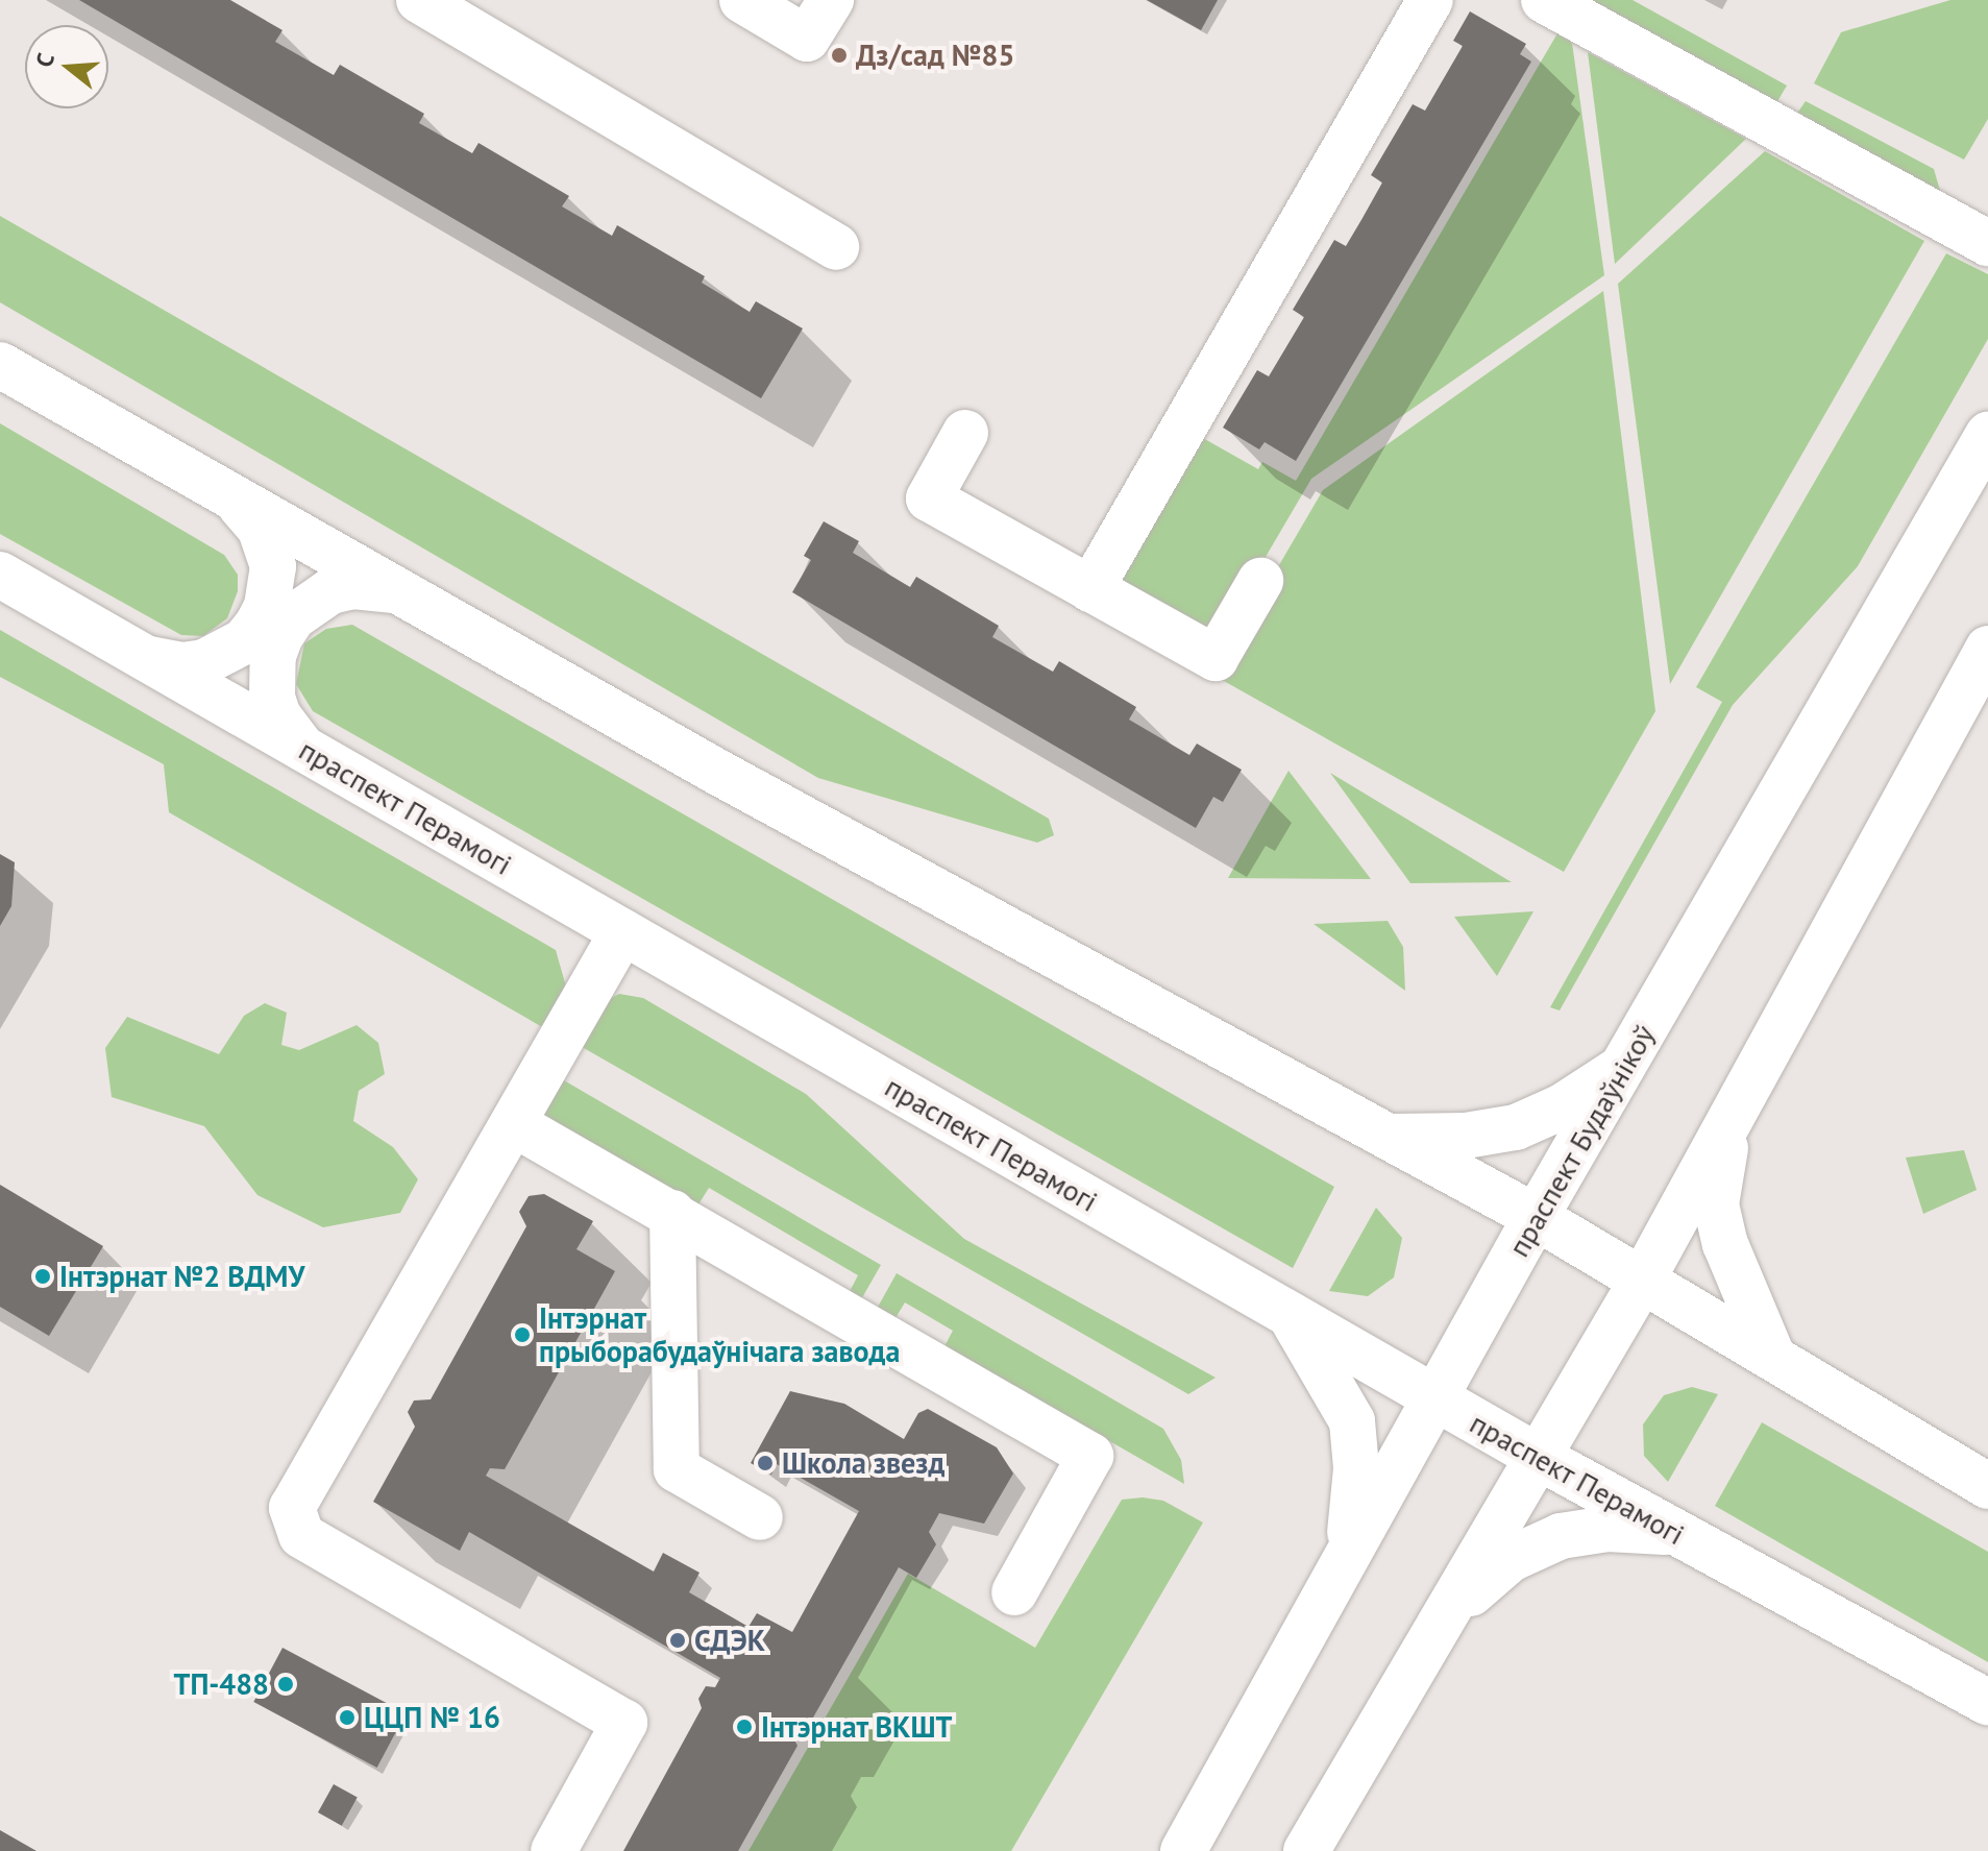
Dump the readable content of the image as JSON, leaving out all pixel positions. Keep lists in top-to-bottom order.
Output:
{
  "streets": {
    "main road": ["праспект Перамогі", "праспект Будаўнікоў"]
  },
  "crossings": [
    ["праспект Перамогі", "праспект Будаўнікоў"]
  ],
  "places": [
    "Дз/сад №85",
    "Інтэрнат №2 ВДМУ",
    "Інтэрнат прыборабудаўнічага завода",
    "Школа звезд",
    "СДЭК",
    "ТП-488",
    "ЦЦП № 16",
    "Інтэрнат ВКШТ"
  ],
  "north": "left"
}
